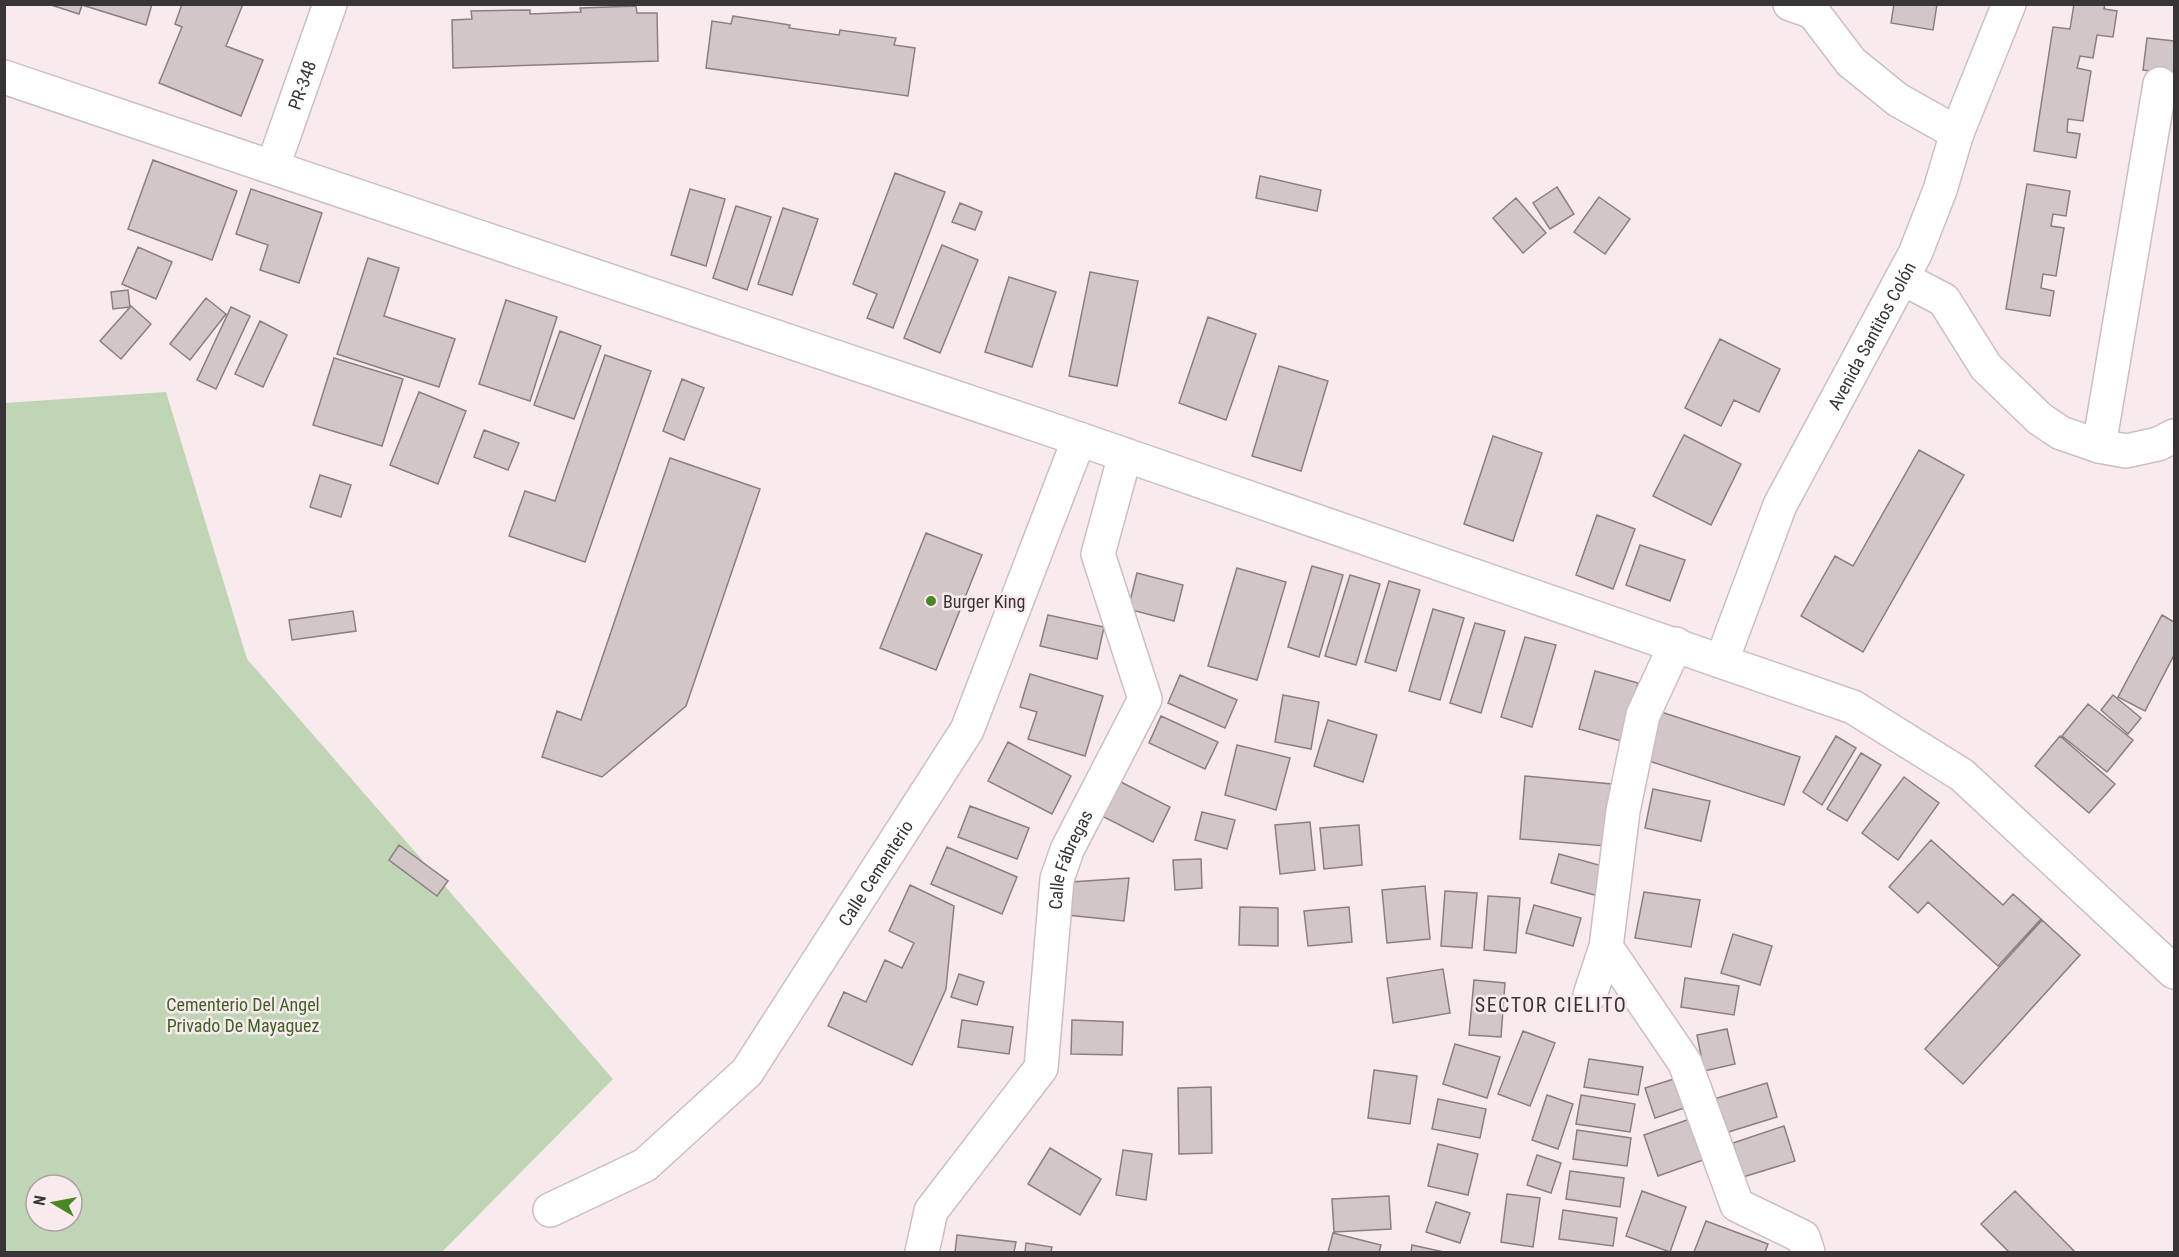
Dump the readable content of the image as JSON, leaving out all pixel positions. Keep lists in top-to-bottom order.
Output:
{
  "streets": {
    "street": [
      "PR-348",
      "Avenida Santitos Colón",
      "Calle Fábregas",
      "Calle Cementerio"
    ]
  },
  "districts": ["SECTOR CIELITO"],
  "parks": ["Cementerio Del Angel Privado De Mayaguez"],
  "places": ["Burger King"],
  "north": "left"
}
